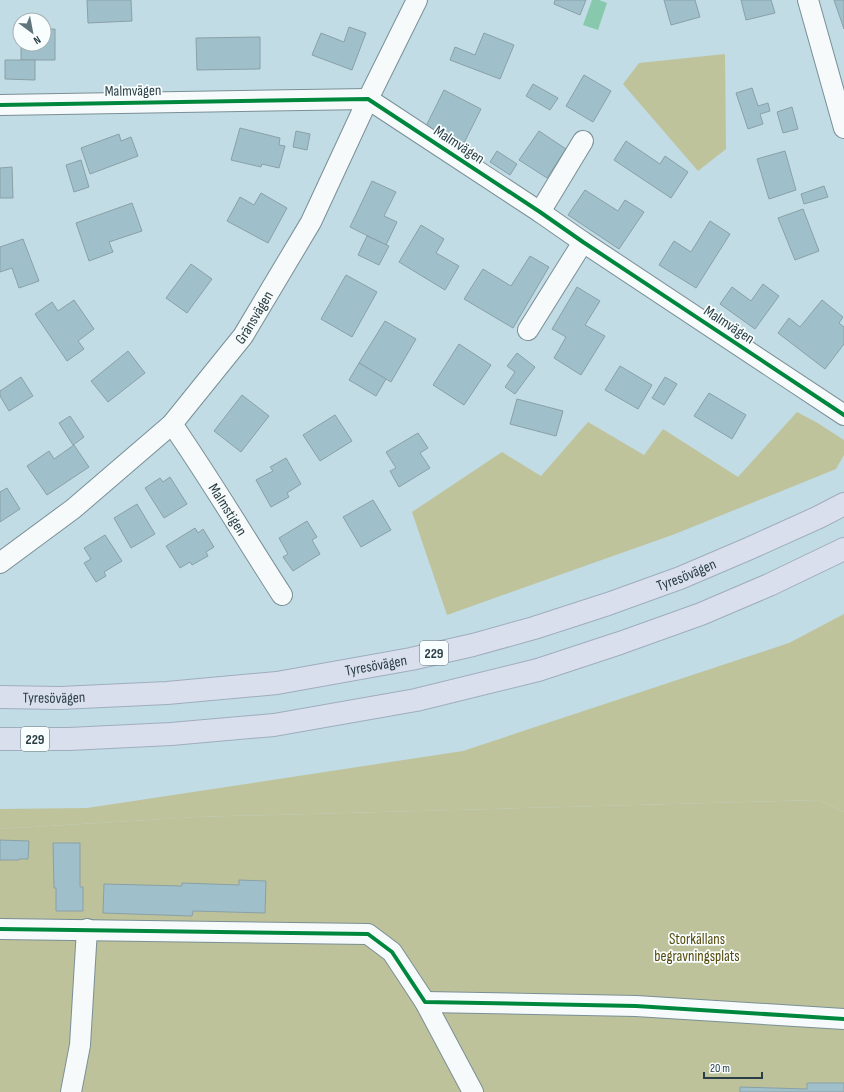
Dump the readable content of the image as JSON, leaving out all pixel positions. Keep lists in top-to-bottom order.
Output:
{
  "streets": {
    "highway": ["Tyresövägen", "229"],
    "street": ["Malmvägen", "Gränsvägen", "Malmstigen"]
  },
  "crossings": [
    ["Malmvägen", "Gränsvägen"],
    ["Gränsvägen", "Malmstigen"]
  ],
  "parks": ["Storkällans begravningsplats"],
  "scale_bar": "20 m",
  "north": "bottom right"
}
